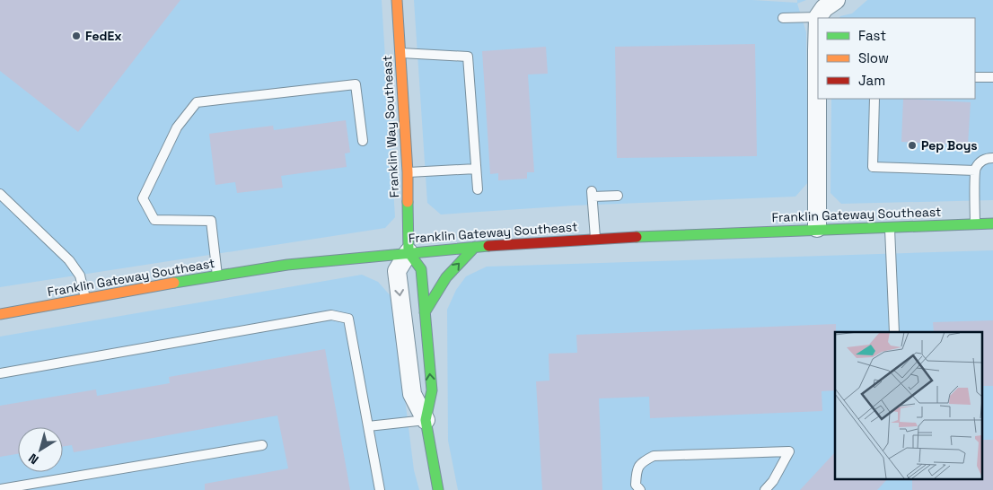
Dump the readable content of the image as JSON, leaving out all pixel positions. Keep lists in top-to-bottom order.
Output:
{
  "streets": {
    "street": ["Franklin Way Southeast", "Franklin Gateway Southeast"]
  },
  "crossings": [
    ["Franklin Way Southeast", "Franklin Gateway Southeast"]
  ],
  "places": ["FedEx", "Pep Boys"],
  "legend": ["Fast", "Slow", "Jam"],
  "north": "bottom left"
}
